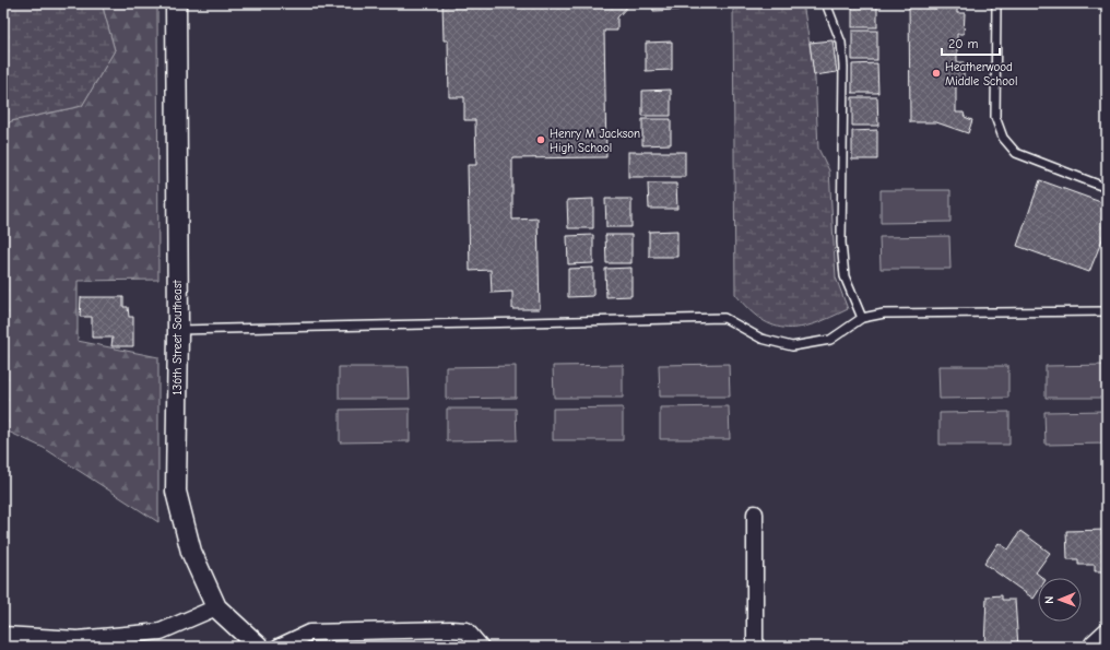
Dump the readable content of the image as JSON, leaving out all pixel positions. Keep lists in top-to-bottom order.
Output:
{
  "streets": {
    "street": ["136th Street Southeast"]
  },
  "places": ["Heatherwood Middle School", "Henry M Jackson High School"],
  "scale_bar": "20 m",
  "north": "left"
}
